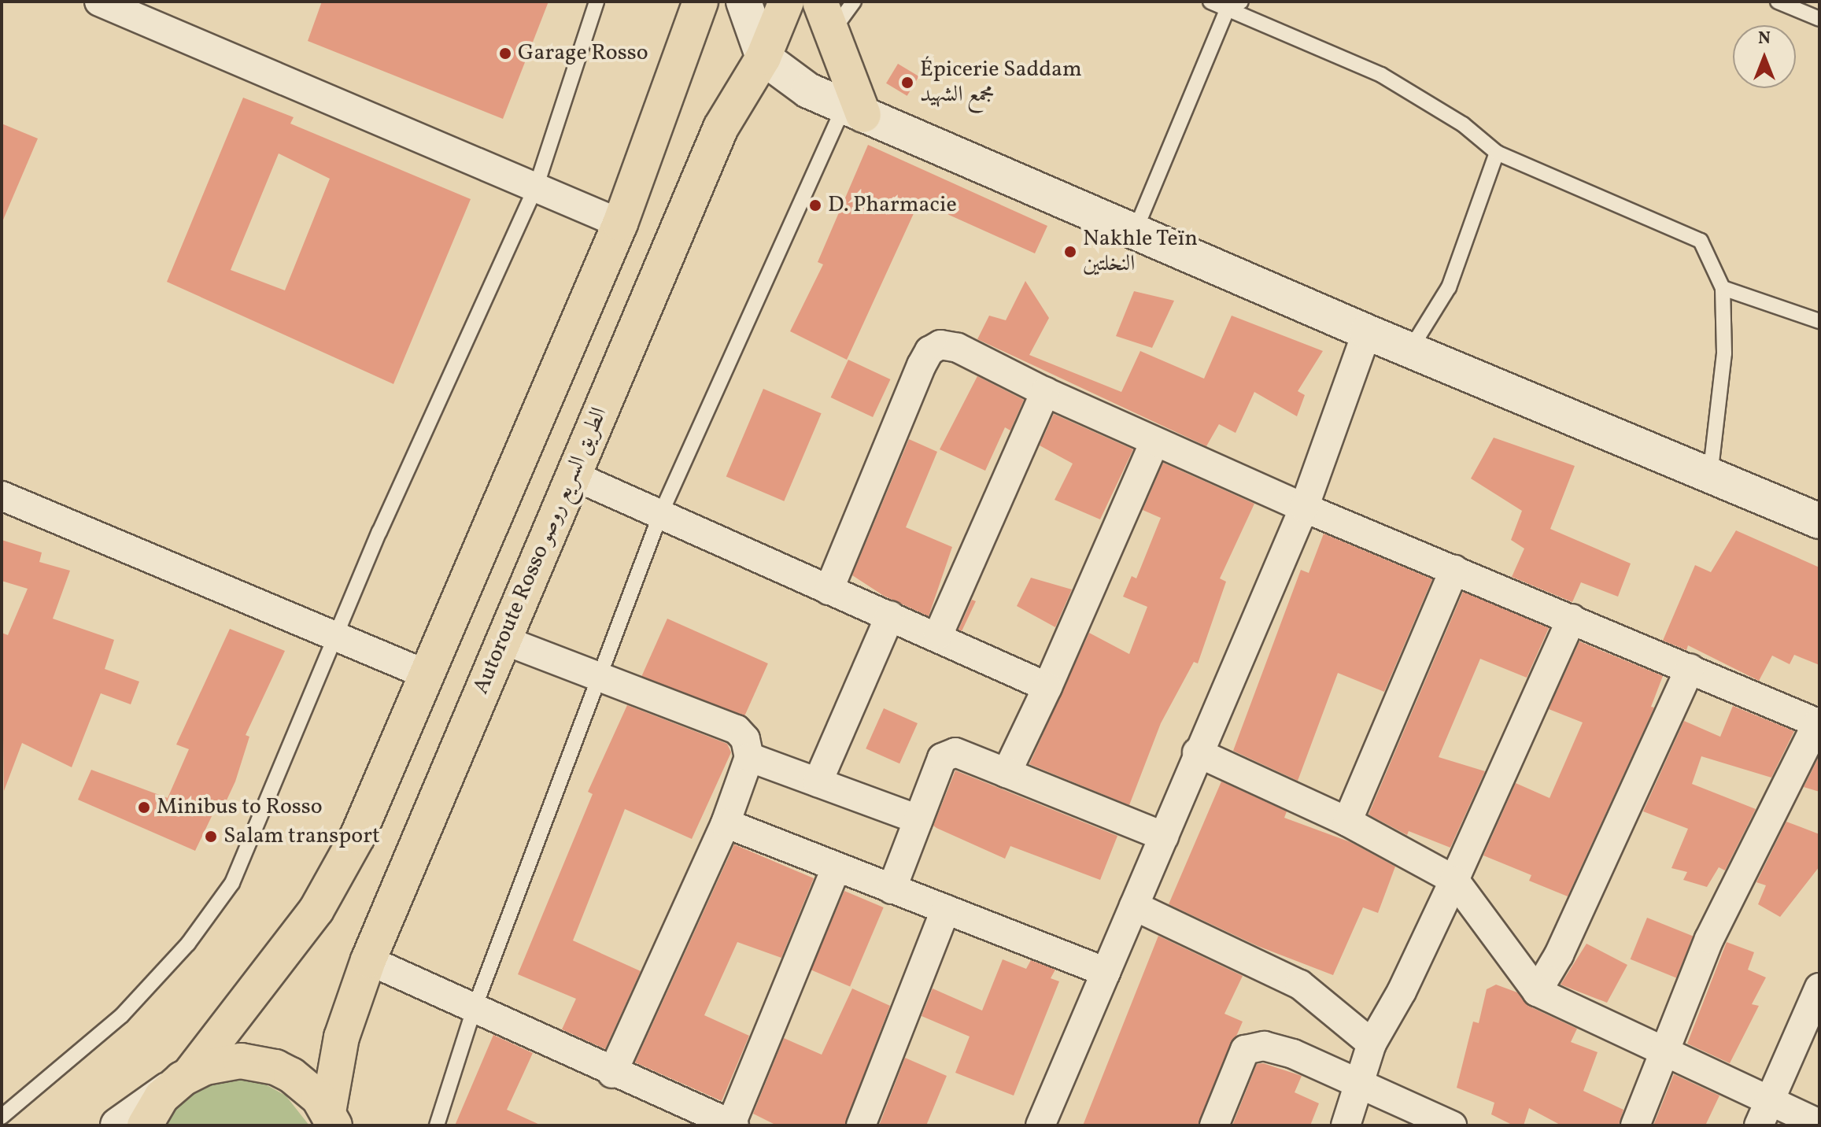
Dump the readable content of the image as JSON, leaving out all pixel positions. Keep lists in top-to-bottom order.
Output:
{
  "streets": {
    "highway": ["Autoroute Rosso الطريق السريع روصو"]
  },
  "places": [
    "Garage Rosso",
    "Épicerie Saddam مجمع الشهيد",
    "D. Pharmacie",
    "Nakhle Teïn النخلتين",
    "Minibus to Rosso",
    "Salam transport"
  ],
  "north": "top"
}
